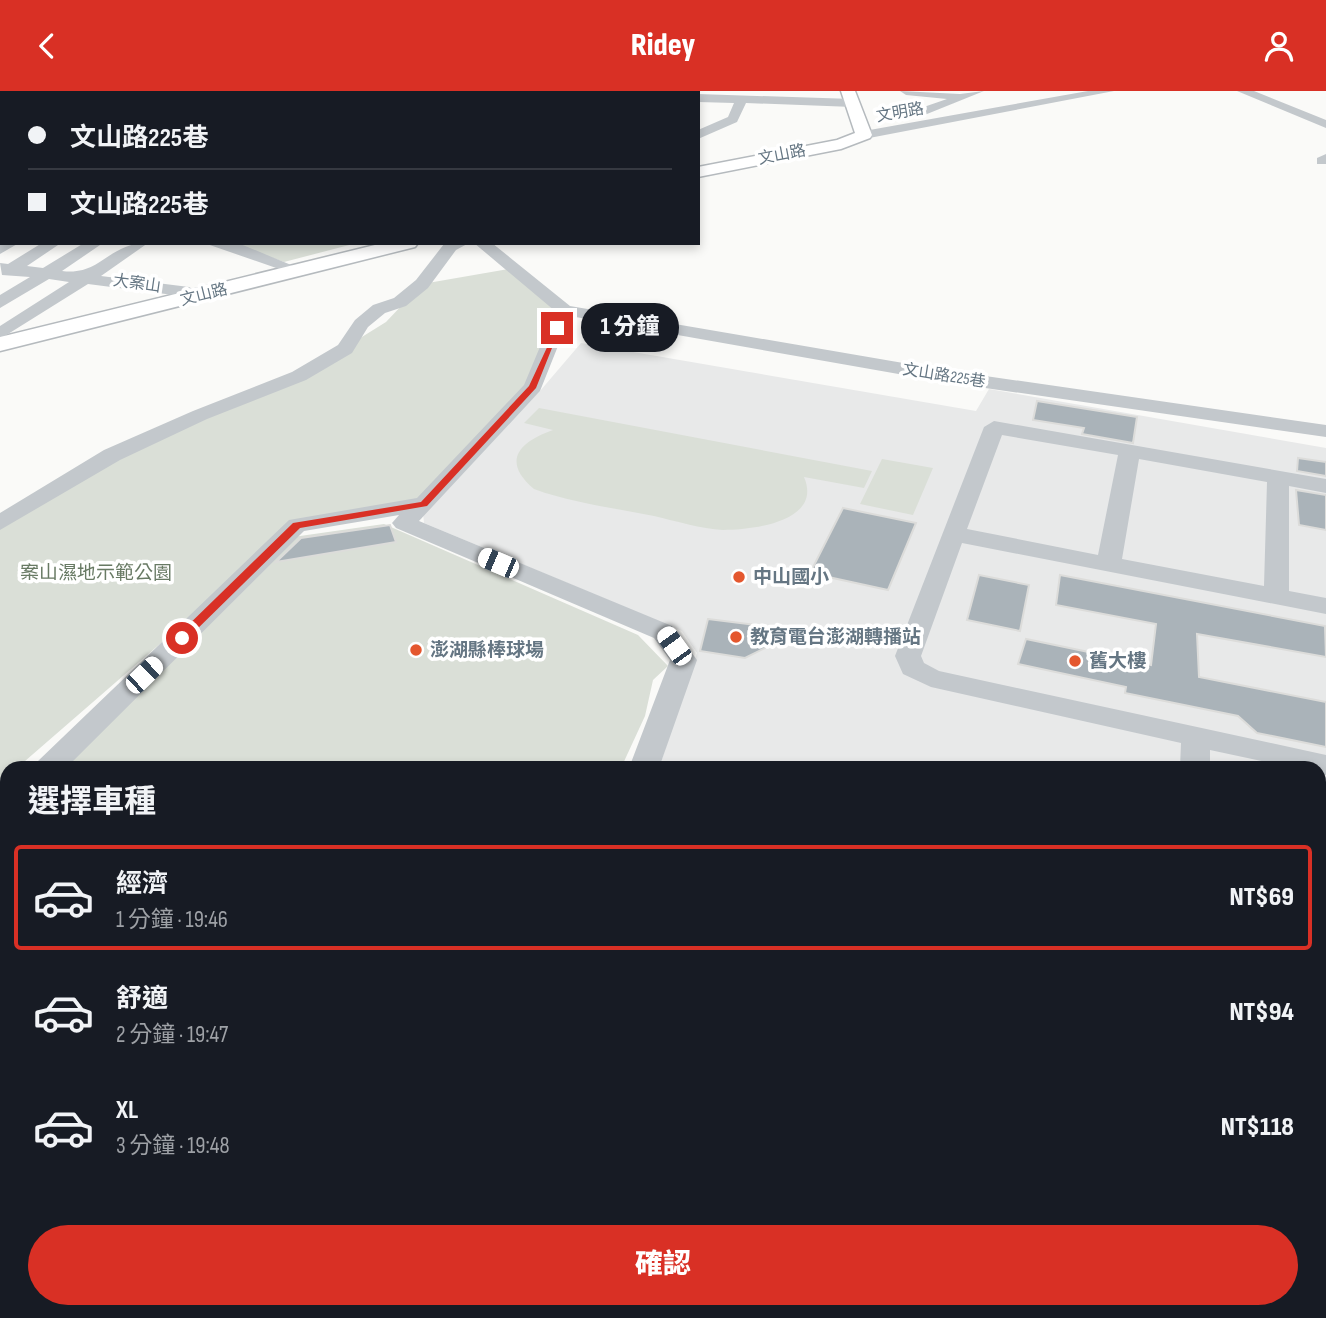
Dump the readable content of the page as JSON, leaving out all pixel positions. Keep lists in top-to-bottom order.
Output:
{
  "streets": {
    "main road": ["文山路"],
    "street": ["文明路", "大案山", "文山路225巷"]
  },
  "crossings": [
    ["文明路", "文山路"],
    ["文山路", "大案山"]
  ],
  "parks": ["案山濕地示範公園"],
  "places": [
    "中山國小",
    "教育電台澎湖轉播站",
    "澎湖縣棒球場",
    "舊大樓"
  ],
  "page": {
    "header": "Ridey",
    "banner": ["文山路225巷", "文山路225巷"],
    "bubble": "1 分鐘",
    "heading": "選擇車種",
    "list": [
      {
        "name": "經濟",
        "note": "1 分鐘 · 19:46",
        "value": "NT$69"
      },
      {
        "name": "舒適",
        "note": "2 分鐘 · 19:47",
        "value": "NT$94"
      },
      {
        "name": "XL",
        "note": "3 分鐘 · 19:48",
        "value": "NT$118"
      }
    ],
    "buttons": "確認"
  }
}
